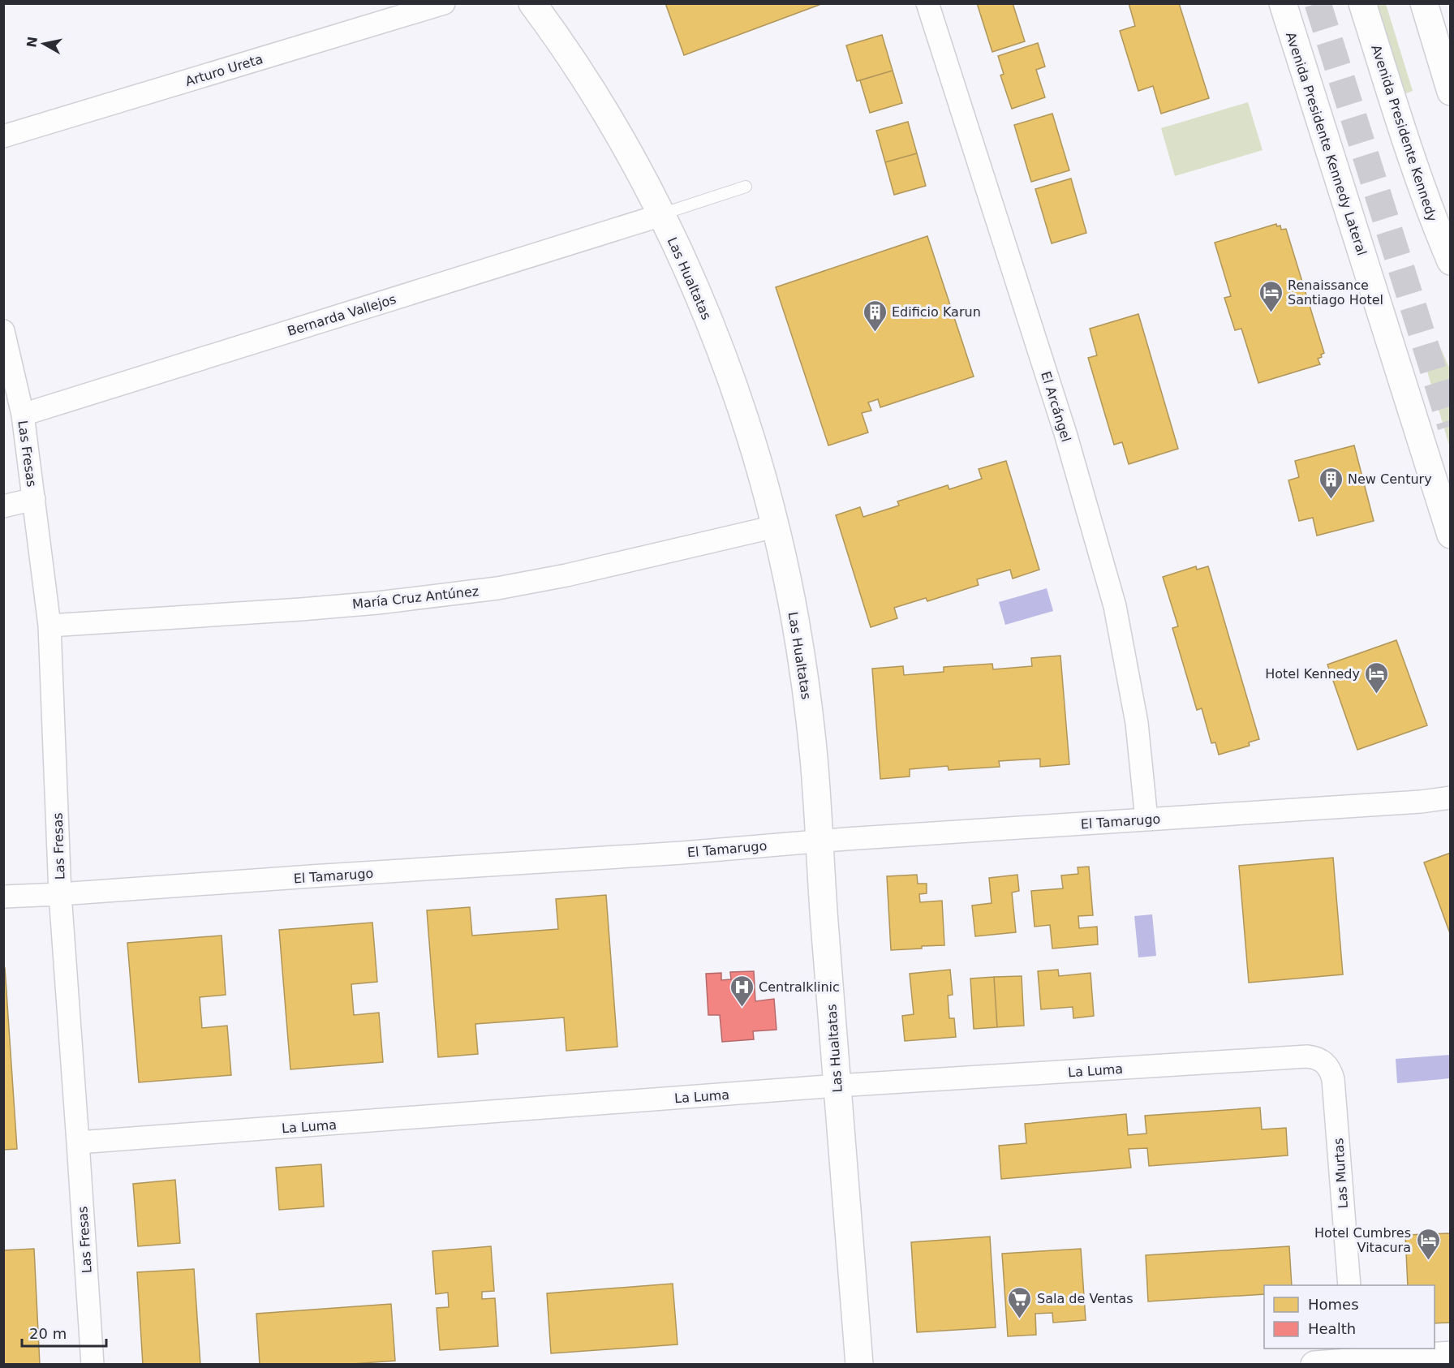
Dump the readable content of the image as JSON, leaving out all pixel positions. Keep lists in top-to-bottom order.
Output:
{
  "streets": {
    "main road": ["Avenida Presidente Kennedy", "Avenida Presidente Kennedy Lateral", "Las Hualtatas"],
    "street": [
      "Arturo Ureta",
      "Bernarda Vallejos",
      "El Arcángel",
      "Las Fresas",
      "María Cruz Antúnez",
      "El Tamarugo",
      "La Luma",
      "Las Murtas"
    ]
  },
  "crossings": [
    ["Las Hualtatas", "Bernarda Vallejos"],
    ["Las Hualtatas", "María Cruz Antúnez"],
    ["Las Hualtatas", "El Tamarugo"],
    ["Las Hualtatas", "La Luma"],
    ["Bernarda Vallejos", "Las Fresas"],
    ["El Arcángel", "El Tamarugo"],
    ["Las Fresas", "María Cruz Antúnez"],
    ["Las Fresas", "El Tamarugo"],
    ["Las Fresas", "La Luma"],
    ["La Luma", "Las Murtas"]
  ],
  "places": {
    "hotel": ["Renaissance Santiago Hotel", "Hotel Kennedy", "Hotel Cumbres Vitacura"],
    "building": ["Edificio Karun", "New Century"],
    "hospital": ["Centralklinic"],
    "supermarket": ["Sala de Ventas"]
  },
  "legend": ["Homes", "Health"],
  "scale_bar": "20 m",
  "north": "left"
}
